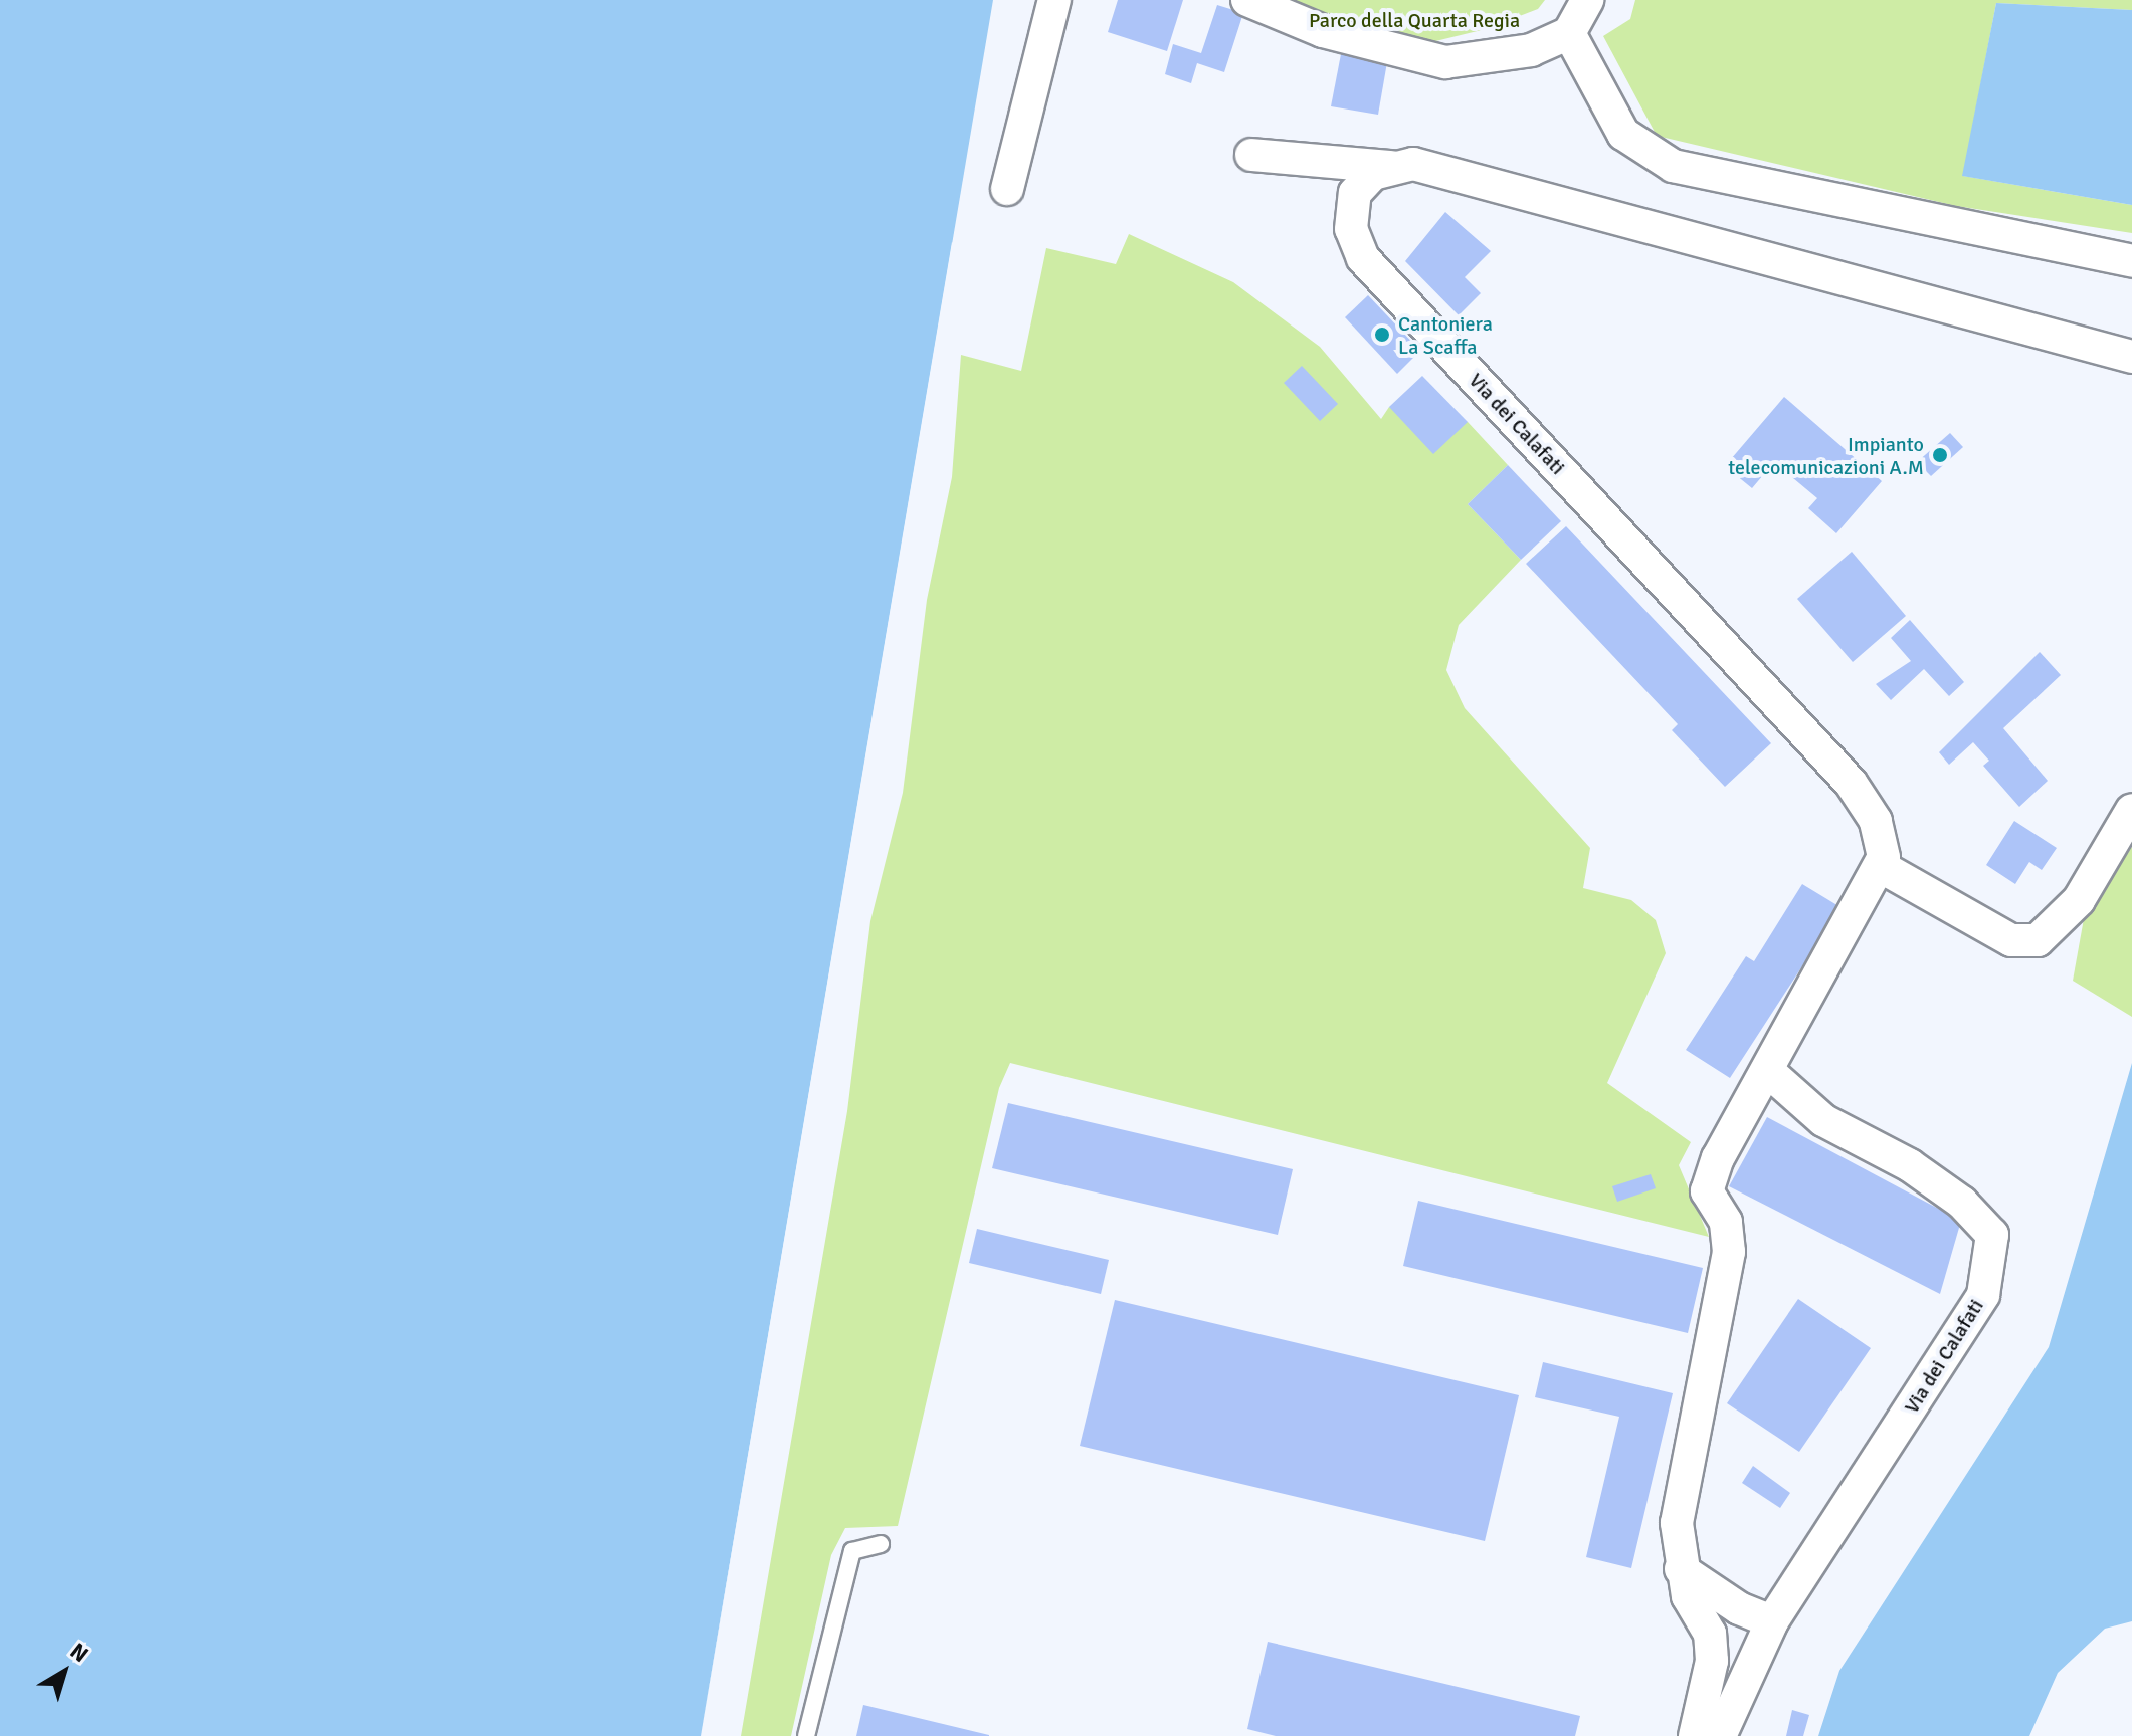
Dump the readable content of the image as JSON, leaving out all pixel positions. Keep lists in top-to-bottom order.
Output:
{
  "streets": {
    "street": ["Via dei Calafati"]
  },
  "parks": ["Parco della Quarta Regia"],
  "places": ["Cantoniera La Scaffa", "Impianto telecomunicazioni A.M"],
  "north": "top right"
}
